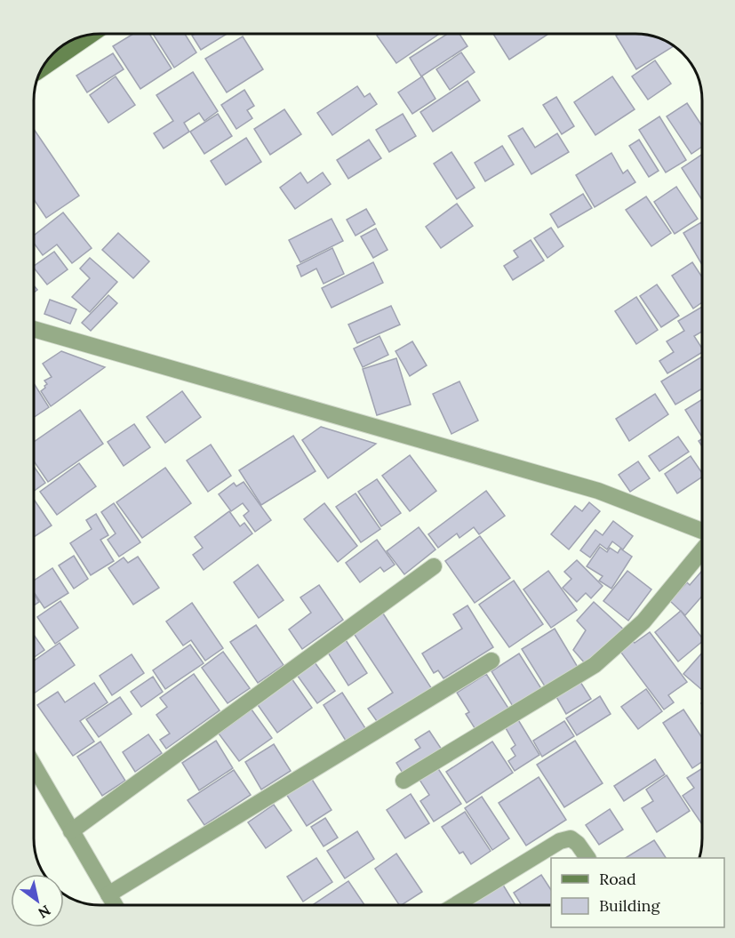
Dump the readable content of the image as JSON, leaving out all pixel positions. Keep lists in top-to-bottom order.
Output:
{
  "legend": ["Road", "Building"],
  "north": "bottom right"
}
